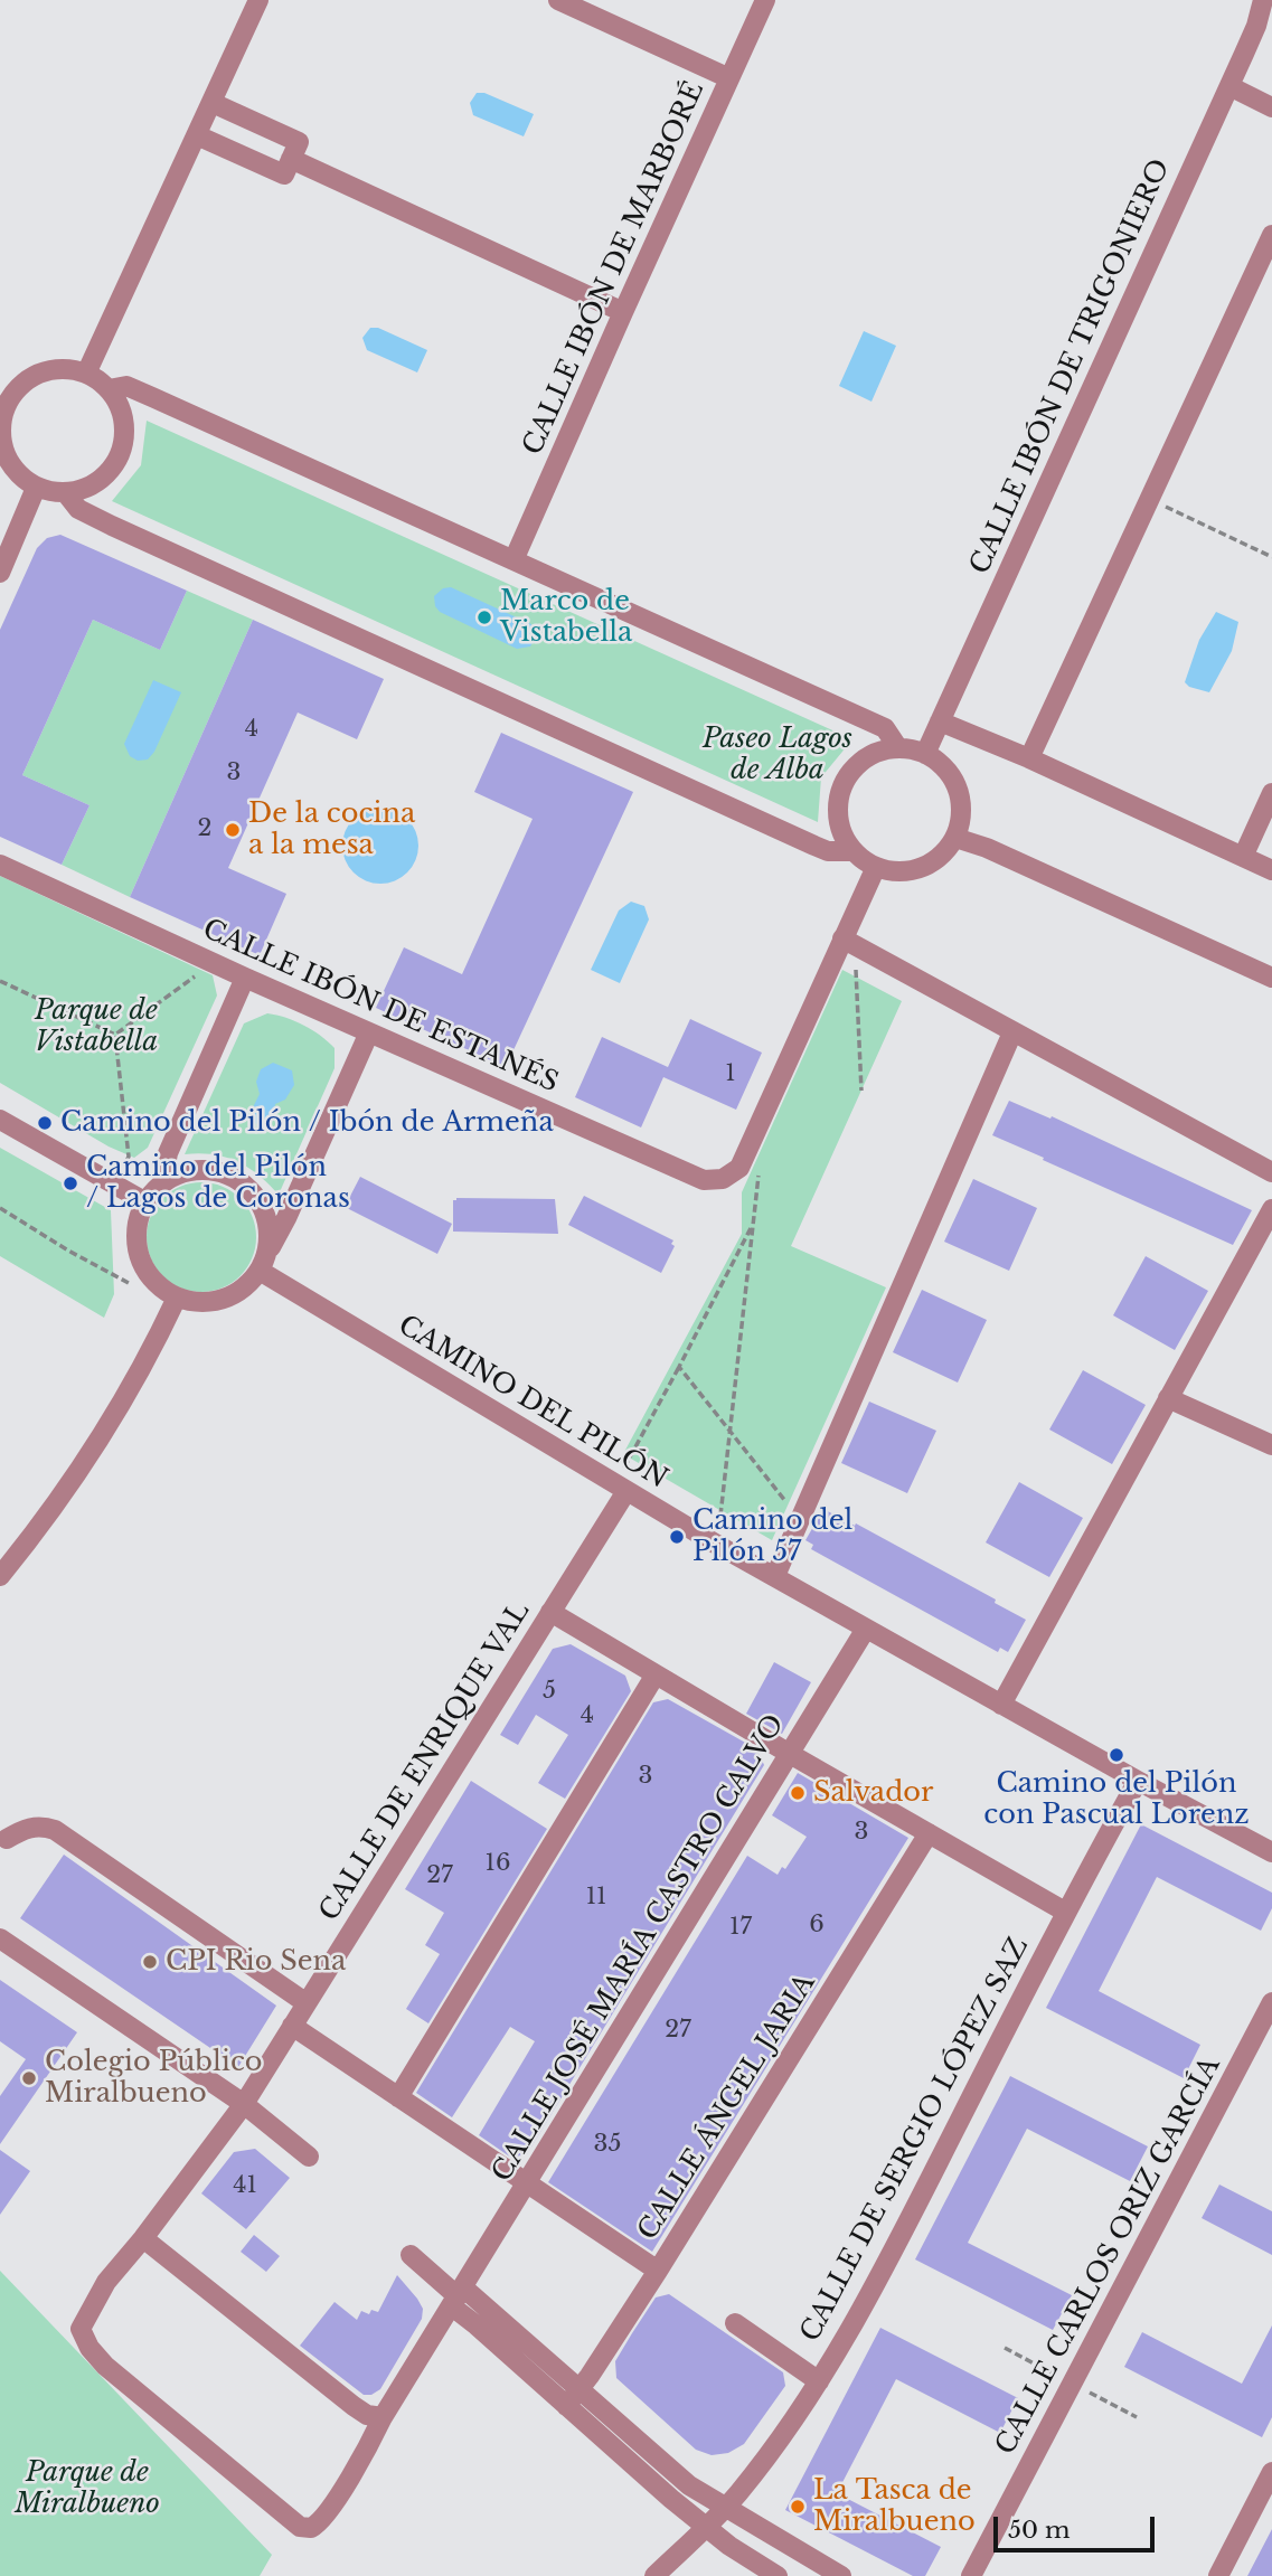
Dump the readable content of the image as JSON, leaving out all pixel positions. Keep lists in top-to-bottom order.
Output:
{
  "streets": {
    "street": [
      "CALLE IBÓN DE MARBORÉ",
      "CALLE IBÓN DE TRIGONIERO",
      "CALLE IBÓN DE ESTANÉS",
      "CAMINO DEL PILÓN",
      "CALLE DE ENRIQUE VAL",
      "CALLE JOSÉ MARÍA CASTRO CALVO",
      "CALLE ÁNGEL JARIA",
      "CALLE DE SERGIO LÓPEZ SAZ",
      "CALLE CARLOS ORIZ GARCÍA"
    ]
  },
  "crossings": [
    ["CAMINO DEL PILÓN", "CALLE DE ENRIQUE VAL"],
    ["CAMINO DEL PILÓN", "CALLE JOSÉ MARÍA CASTRO CALVO"],
    ["CAMINO DEL PILÓN", "CALLE DE SERGIO LÓPEZ SAZ"],
    ["CALLE DE ENRIQUE VAL", "CALLE JOSÉ MARÍA CASTRO CALVO"]
  ],
  "parks": ["Paseo Lagos de Alba", "Parque de Vistabella", "Parque de Miralbueno"],
  "places": [
    "Marco de Vistabella",
    "De la cocina a la mesa",
    "Camino del Pilón / Ibón de Armeña",
    "Camino del Pilón / Lagos de Coronas",
    "Camino del Pilón 57",
    "Camino del Pilón con Pascual Lorenz",
    "Salvador",
    "CPI Rio Sena",
    "Colegio Público Miralbueno",
    "La Tasca de Miralbueno"
  ],
  "house_numbers": [
    "4",
    "3",
    "2",
    "1",
    "5",
    "4",
    "3",
    "3",
    "16",
    "27",
    "11",
    "6",
    "17",
    "27",
    "35",
    "41"
  ],
  "scale_bar": "50 m"
}
